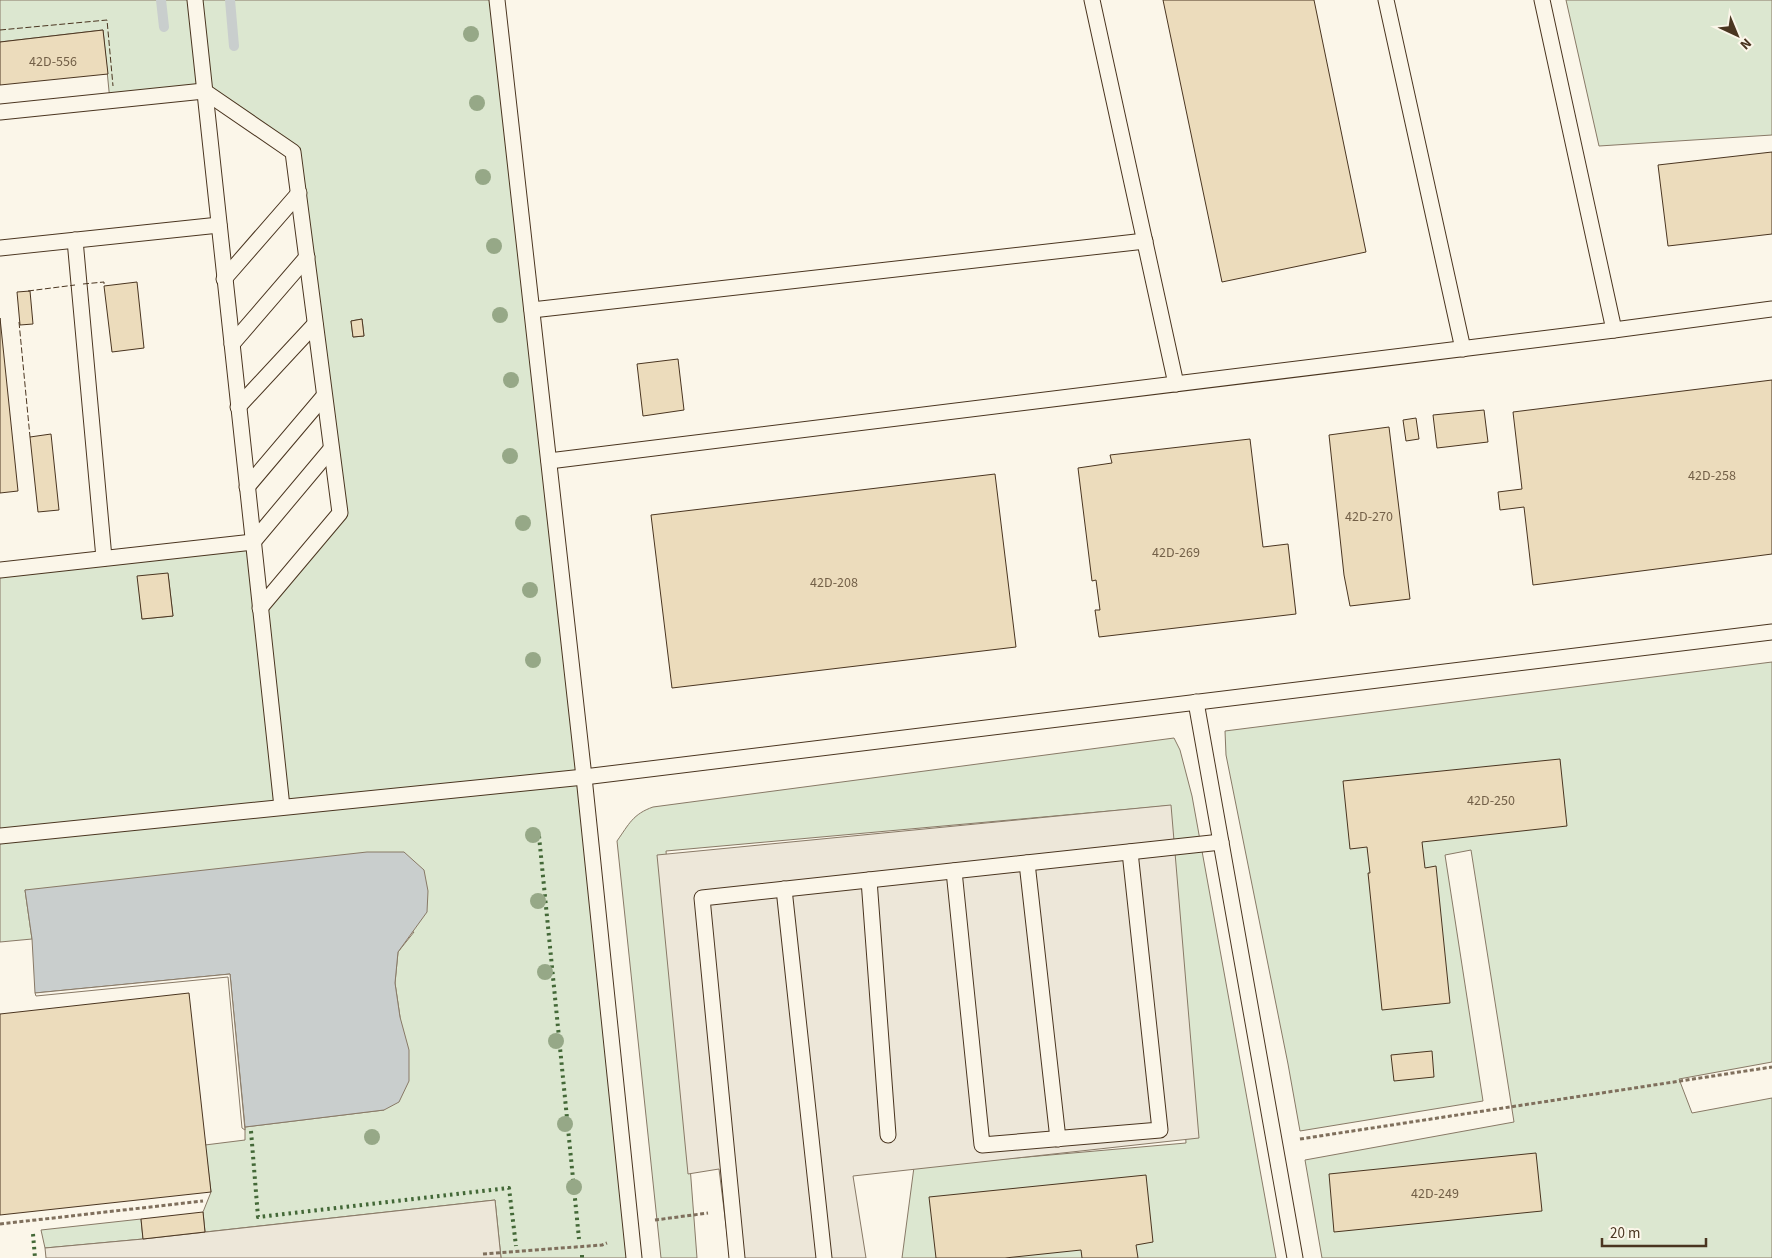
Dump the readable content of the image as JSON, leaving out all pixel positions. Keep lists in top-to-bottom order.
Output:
{
  "house_numbers": [
    "42D-556",
    "42D-258",
    "42D-270",
    "42D-269",
    "42D-208",
    "42D-250",
    "42D-249"
  ],
  "scale_bar": "20 m",
  "north": "bottom right"
}
